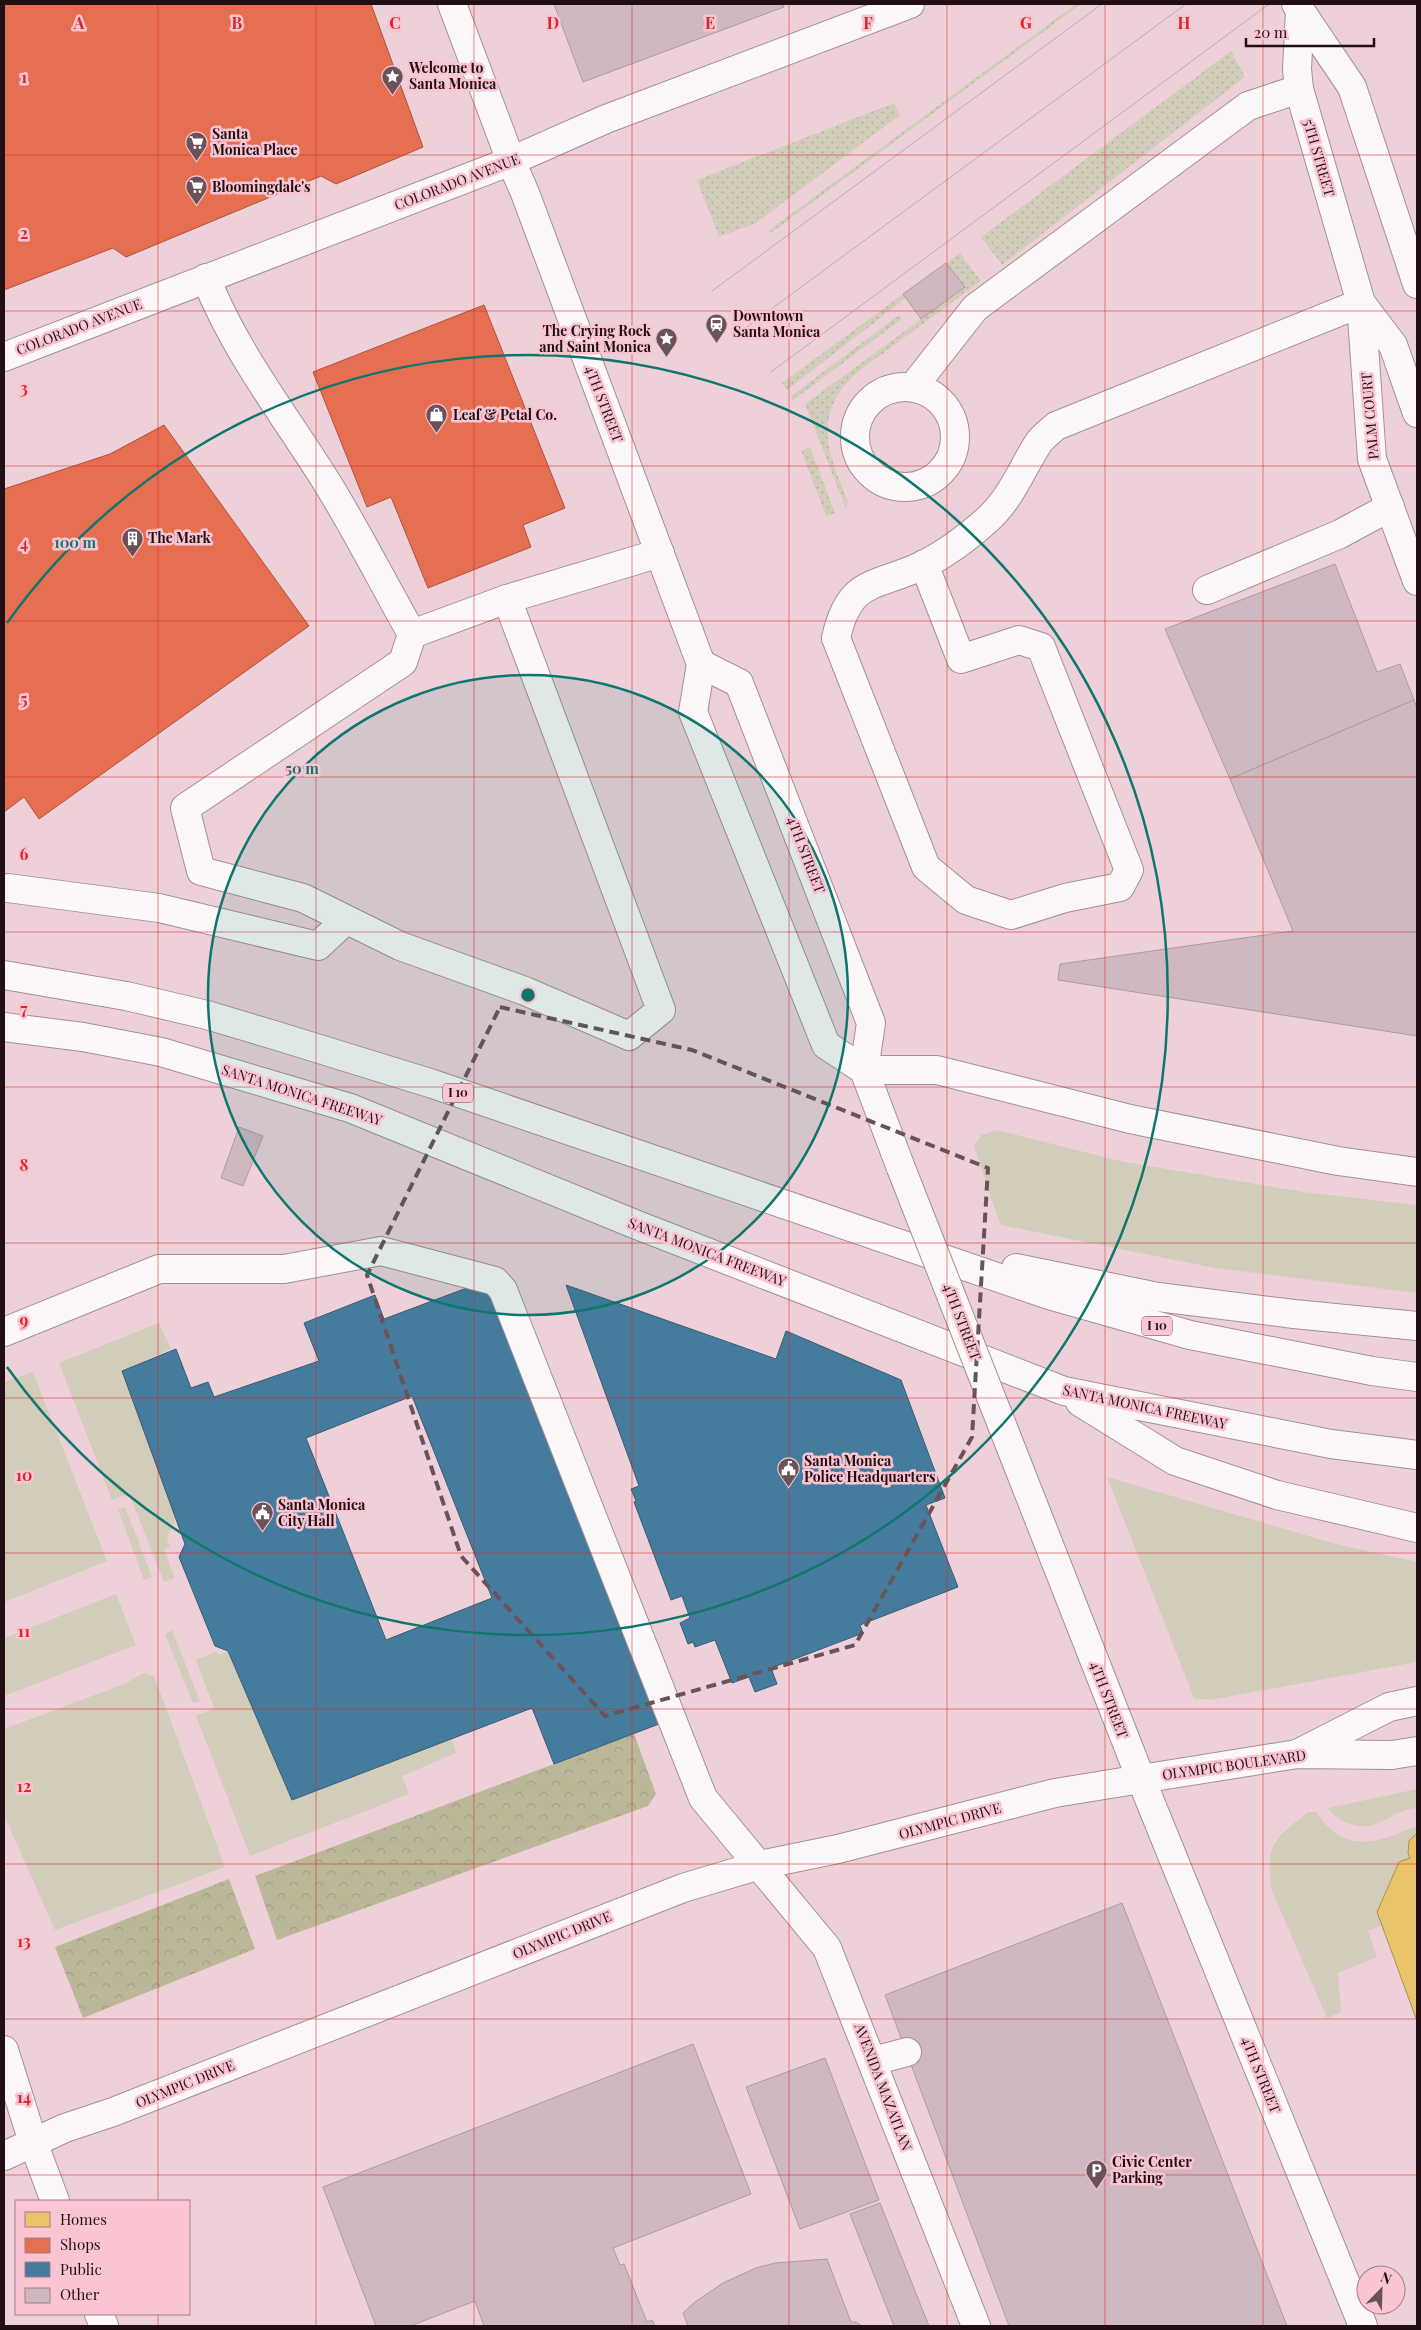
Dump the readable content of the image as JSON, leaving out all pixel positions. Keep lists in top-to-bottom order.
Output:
{
  "streets": {
    "main road": [
      "5TH STREET",
      "COLORADO AVENUE",
      "4TH STREET",
      "PALM COURT",
      "I 10",
      "SANTA MONICA FREEWAY",
      "OLYMPIC BOULEVARD",
      "OLYMPIC DRIVE",
      "AVENIDA MAZATLAN"
    ]
  },
  "crossings": [
    ["5TH STREET", "PALM COURT"],
    ["COLORADO AVENUE", "4TH STREET"],
    ["4TH STREET", "OLYMPIC BOULEVARD"],
    ["4TH STREET", "OLYMPIC DRIVE"],
    ["OLYMPIC BOULEVARD", "OLYMPIC DRIVE"],
    ["OLYMPIC DRIVE", "AVENIDA MAZATLAN"]
  ],
  "places": {
    "place": ["Welcome to Santa Monica", "The Crying Rock and Saint Monica"],
    "supermarket": ["Santa Monica Place", "Bloomingdale's"],
    "station": ["Downtown Santa Monica"],
    "shop": ["Leaf & Petal Co."],
    "building": ["The Mark"],
    "public building": ["Santa Monica Police Headquarters", "Santa Monica City Hall"],
    "parking": ["Civic Center Parking"]
  },
  "legend": [
    "Homes",
    "Shops",
    "Public",
    "Other"
  ],
  "scale_bar": "20 m",
  "north": "top right",
  "grid": {
    "columns": [
      "A",
      "B",
      "C",
      "D",
      "E",
      "F",
      "G",
      "H"
    ],
    "rows": [
      "1",
      "2",
      "3",
      "4",
      "5",
      "6",
      "7",
      "8",
      "9",
      "10",
      "11",
      "12",
      "13",
      "14"
    ]
  },
  "rings": ["100 m", "50 m"]
}
